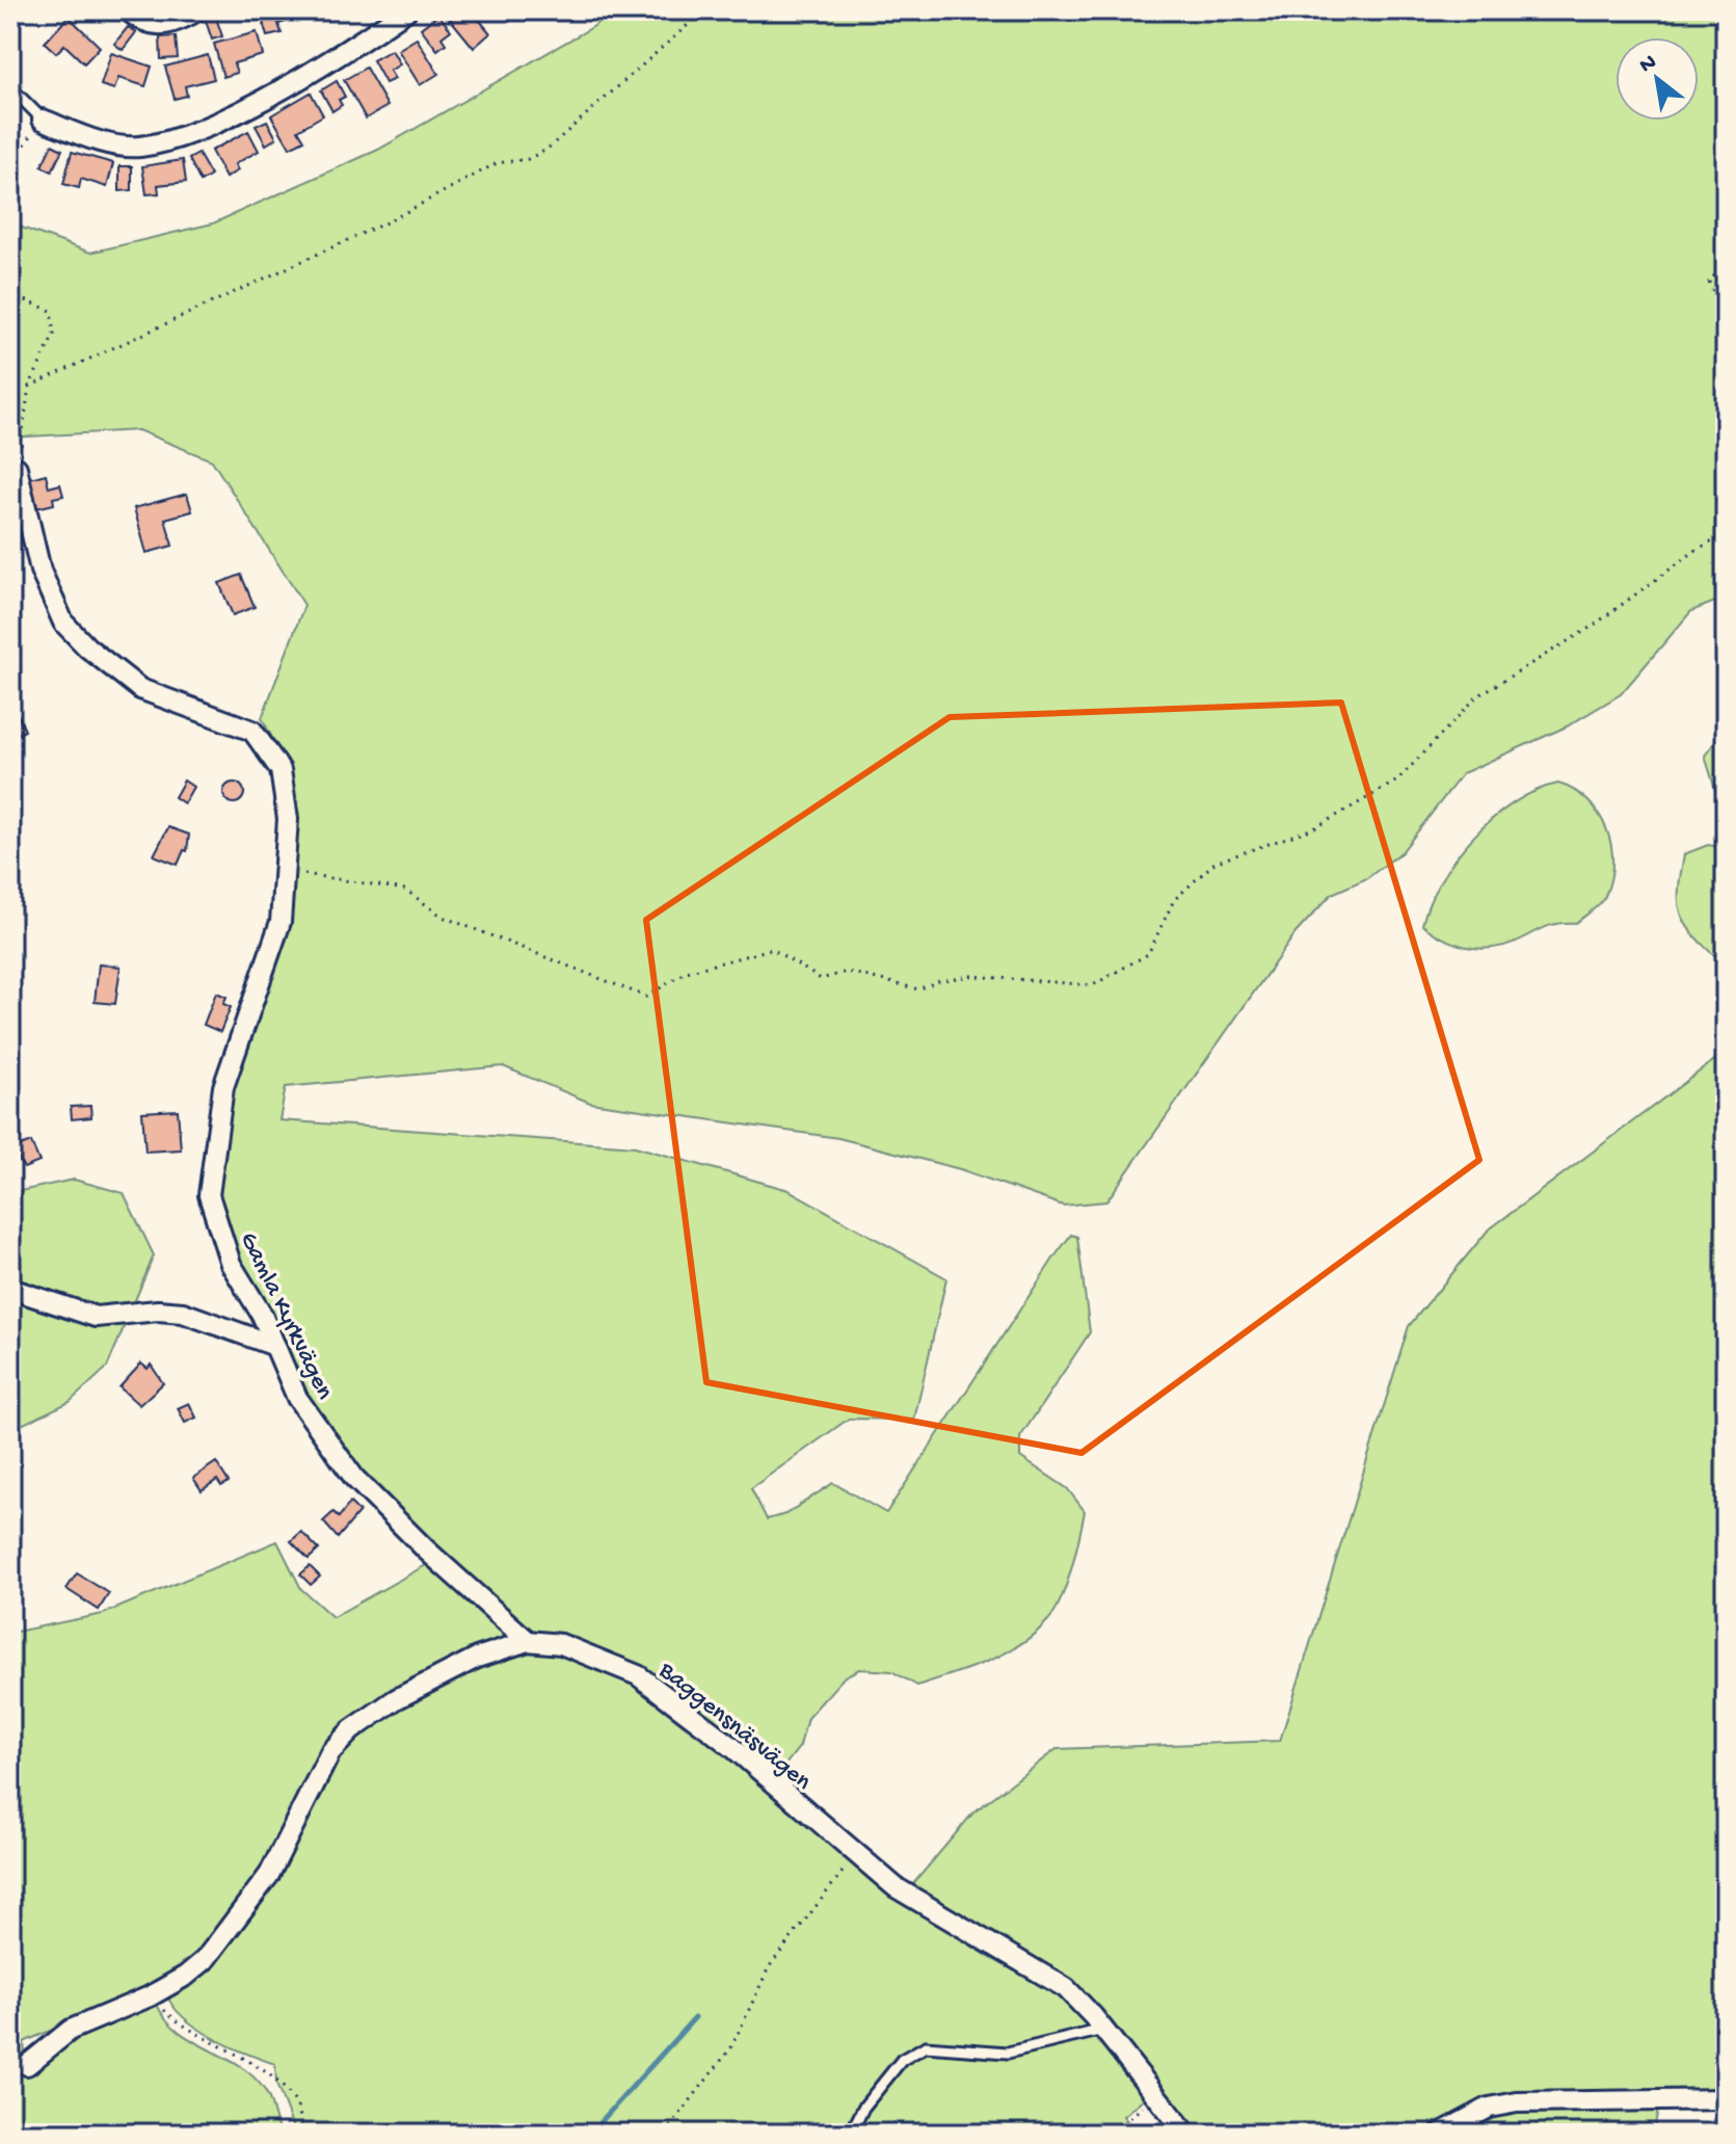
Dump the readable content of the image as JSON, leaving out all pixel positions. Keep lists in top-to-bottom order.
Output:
{
  "streets": {
    "street": ["Gamla Kyrkvägen", "Baggensnäsvägen"]
  },
  "crossings": [
    ["Gamla Kyrkvägen", "Baggensnäsvägen"]
  ],
  "north": "top left"
}
